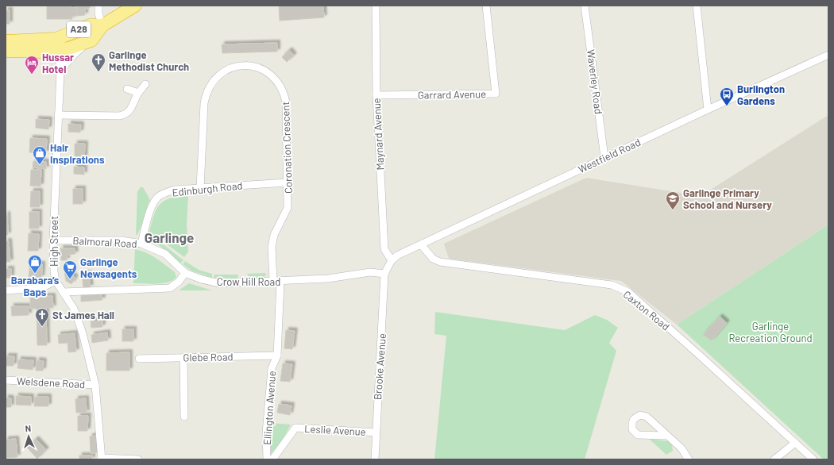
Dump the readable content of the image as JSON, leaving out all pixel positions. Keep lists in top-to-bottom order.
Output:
{
  "streets": {
    "highway": ["A28"],
    "street": [
      "Waverley Road",
      "Garrard Avenue",
      "Maynard Avenue",
      "Coronation Crescent",
      "Westfield Road",
      "Edinburgh Road",
      "High Street",
      "Balmoral Road",
      "Crow Hill Road",
      "Caxton Road",
      "Glebe Road",
      "Brooke Avenue",
      "Welsdene Road",
      "Ellington Avenue",
      "Leslie Avenue"
    ]
  },
  "crossings": [
    ["A28", "High Street"],
    ["Waverley Road", "Westfield Road"],
    ["Garrard Avenue", "Maynard Avenue"],
    ["Maynard Avenue", "Westfield Road"],
    ["Coronation Crescent", "Edinburgh Road"],
    ["Coronation Crescent", "Crow Hill Road"],
    ["Coronation Crescent", "Ellington Avenue"],
    ["Westfield Road", "Caxton Road"],
    ["Edinburgh Road", "Balmoral Road"],
    ["High Street", "Balmoral Road"],
    ["High Street", "Welsdene Road"],
    ["Balmoral Road", "Crow Hill Road"],
    ["Crow Hill Road", "Brooke Avenue"],
    ["Crow Hill Road", "Ellington Avenue"],
    ["Glebe Road", "Ellington Avenue"],
    ["Brooke Avenue", "Leslie Avenue"]
  ],
  "districts": ["Garlinge"],
  "parks": ["Garlinge Recreation Ground"],
  "places": {
    "church": ["Garlinge Methodist Church", "St James Hall"],
    "hotel": ["Hussar Hotel"],
    "bus stop": ["Burlington Gardens"],
    "shop": ["Hair Inspirations", "Barabara’s Baps"],
    "school or university": ["Garlinge Primary School and Nursery"],
    "supermarket": ["Garlinge Newsagents"]
  },
  "north": "top"
}
